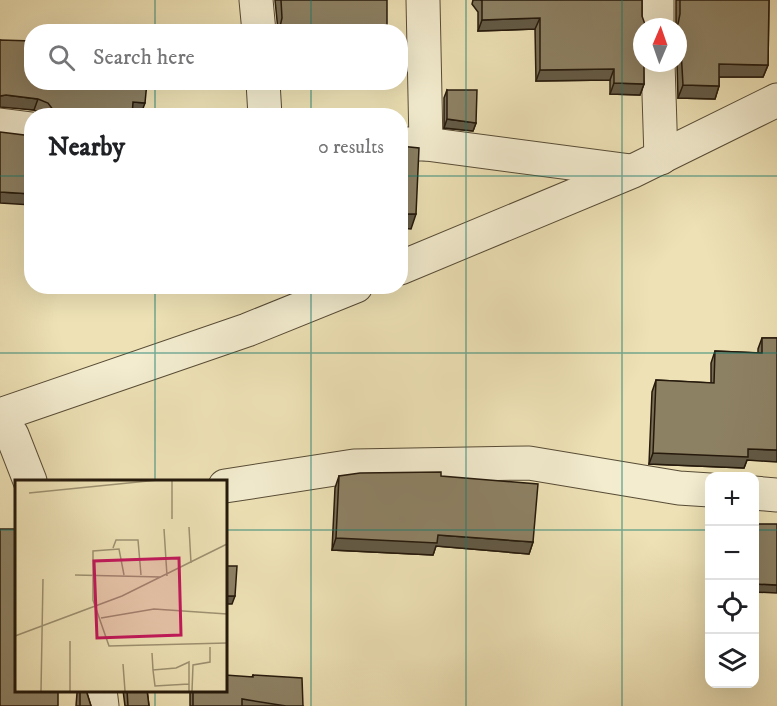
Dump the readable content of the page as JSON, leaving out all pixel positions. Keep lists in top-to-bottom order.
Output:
{
  "north": "top",
  "page": {
    "search": "Search here",
    "heading": ["Nearby", "0 results"],
    "map_buttons": ["+", "−"]
  }
}
